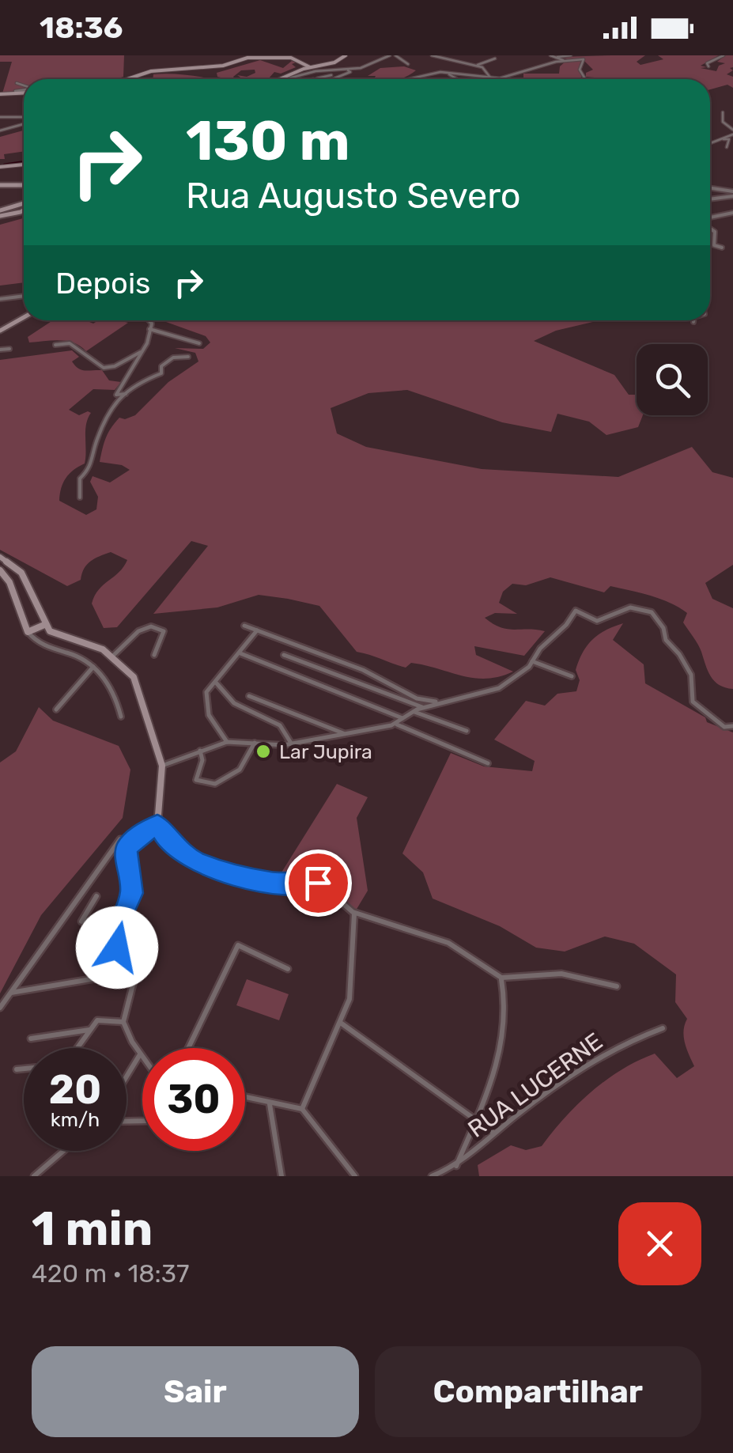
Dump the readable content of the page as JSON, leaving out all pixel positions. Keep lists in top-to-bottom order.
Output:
{
  "streets": {
    "street": ["RUA LUCERNE"]
  },
  "places": ["Lar Jupira"],
  "page": {
    "status": "18:36",
    "turn": ["130 m", "Rua Augusto Severo"],
    "then": "Depois",
    "speed": "20 km/h",
    "limit": "30",
    "heading": ["1 min", "420 m · 18:37"],
    "buttons": ["Sair", "Compartilhar"]
  }
}
